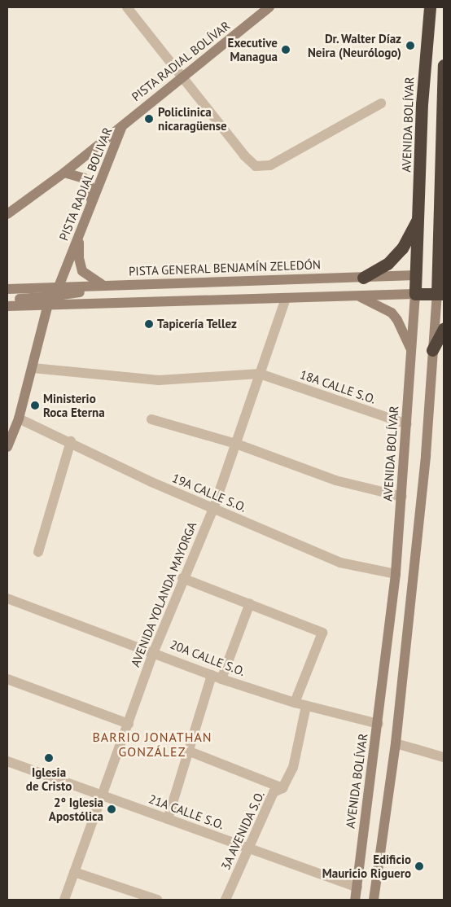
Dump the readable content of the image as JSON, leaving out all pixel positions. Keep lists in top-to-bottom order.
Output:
{
  "streets": {
    "highway": ["AVENIDA BOLÍVAR", "PISTA GENERAL BENJAMÍN ZELEDÓN"],
    "main road": ["PISTA RADIAL BOLÍVAR", "PISTA RADIAL BOLIVAR"],
    "street": [
      "18A CALLE S.O.",
      "19A CALLE S.O.",
      "AVENIDA YOLANDA MAYORGA",
      "20A CALLE S.O.",
      "21A CALLE S.O.",
      "3A AVENIDA S.O."
    ]
  },
  "crossings": [
    ["PISTA RADIAL BOLÍVAR", "PISTA RADIAL BOLIVAR"],
    ["AVENIDA BOLÍVAR", "PISTA GENERAL BENJAMÍN ZELEDÓN"],
    ["AVENIDA BOLÍVAR", "18A CALLE S.O."],
    ["AVENIDA BOLÍVAR", "19A CALLE S.O."],
    ["AVENIDA BOLÍVAR", "20A CALLE S.O."],
    ["AVENIDA BOLÍVAR", "21A CALLE S.O."],
    ["PISTA RADIAL BOLIVAR", "PISTA GENERAL BENJAMÍN ZELEDÓN"],
    ["18A CALLE S.O.", "AVENIDA YOLANDA MAYORGA"],
    ["19A CALLE S.O.", "AVENIDA YOLANDA MAYORGA"],
    ["AVENIDA YOLANDA MAYORGA", "20A CALLE S.O."],
    ["AVENIDA YOLANDA MAYORGA", "21A CALLE S.O."],
    ["20A CALLE S.O.", "3A AVENIDA S.O."],
    ["21A CALLE S.O.", "3A AVENIDA S.O."]
  ],
  "districts": ["BARRIO JONATHAN GONZÁLEZ"],
  "places": [
    "Dr. Walter Díaz Neira (Neurólogo)",
    "Executive Managua",
    "Policlinica nicaragüense",
    "Tapicería Tellez",
    "Ministerio Roca Eterna",
    "Iglesia de Cristo",
    "2° Iglesia Apostólica",
    "Edificio Mauricio Riguero"
  ]
}
